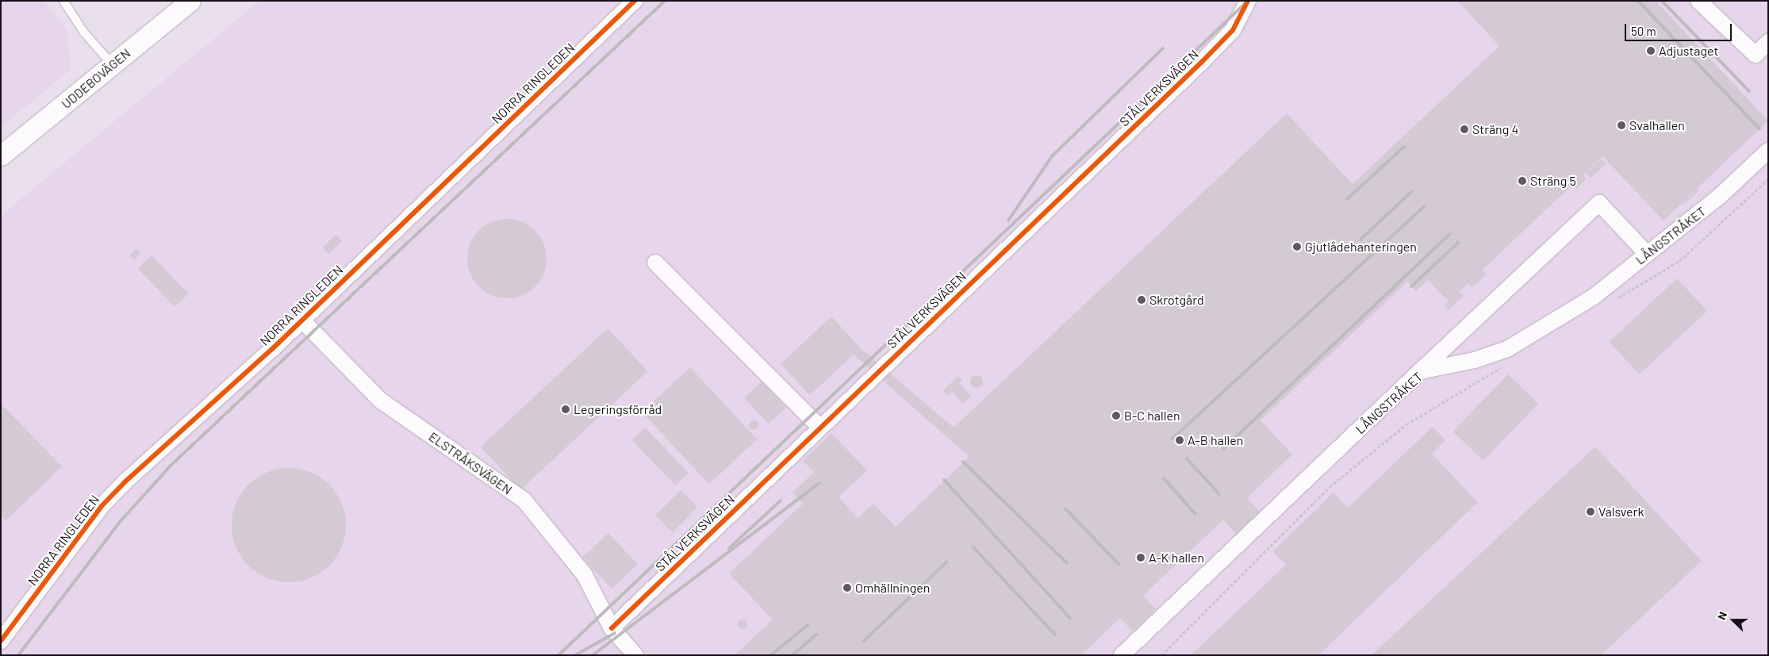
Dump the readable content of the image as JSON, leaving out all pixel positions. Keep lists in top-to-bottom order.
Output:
{
  "streets": {
    "street": [
      "UDDEBOVÄGEN",
      "NORRA RINGLEDEN",
      "STÅLVERKSVÄGEN",
      "LÅNGSTRÅKET",
      "ELSTRÅKSVÄGEN"
    ]
  },
  "crossings": [
    ["NORRA RINGLEDEN", "ELSTRÅKSVÄGEN"],
    ["STÅLVERKSVÄGEN", "ELSTRÅKSVÄGEN"]
  ],
  "places": [
    "Adjustaget",
    "Svalhallen",
    "Sträng 4",
    "Sträng 5",
    "Gjutlådehanteringen",
    "Skrotgård",
    "Legeringsförråd",
    "B-C hallen",
    "A-B hallen",
    "Valsverk",
    "A-K hallen",
    "Omhällningen"
  ],
  "scale_bar": "50 m",
  "north": "left"
}
